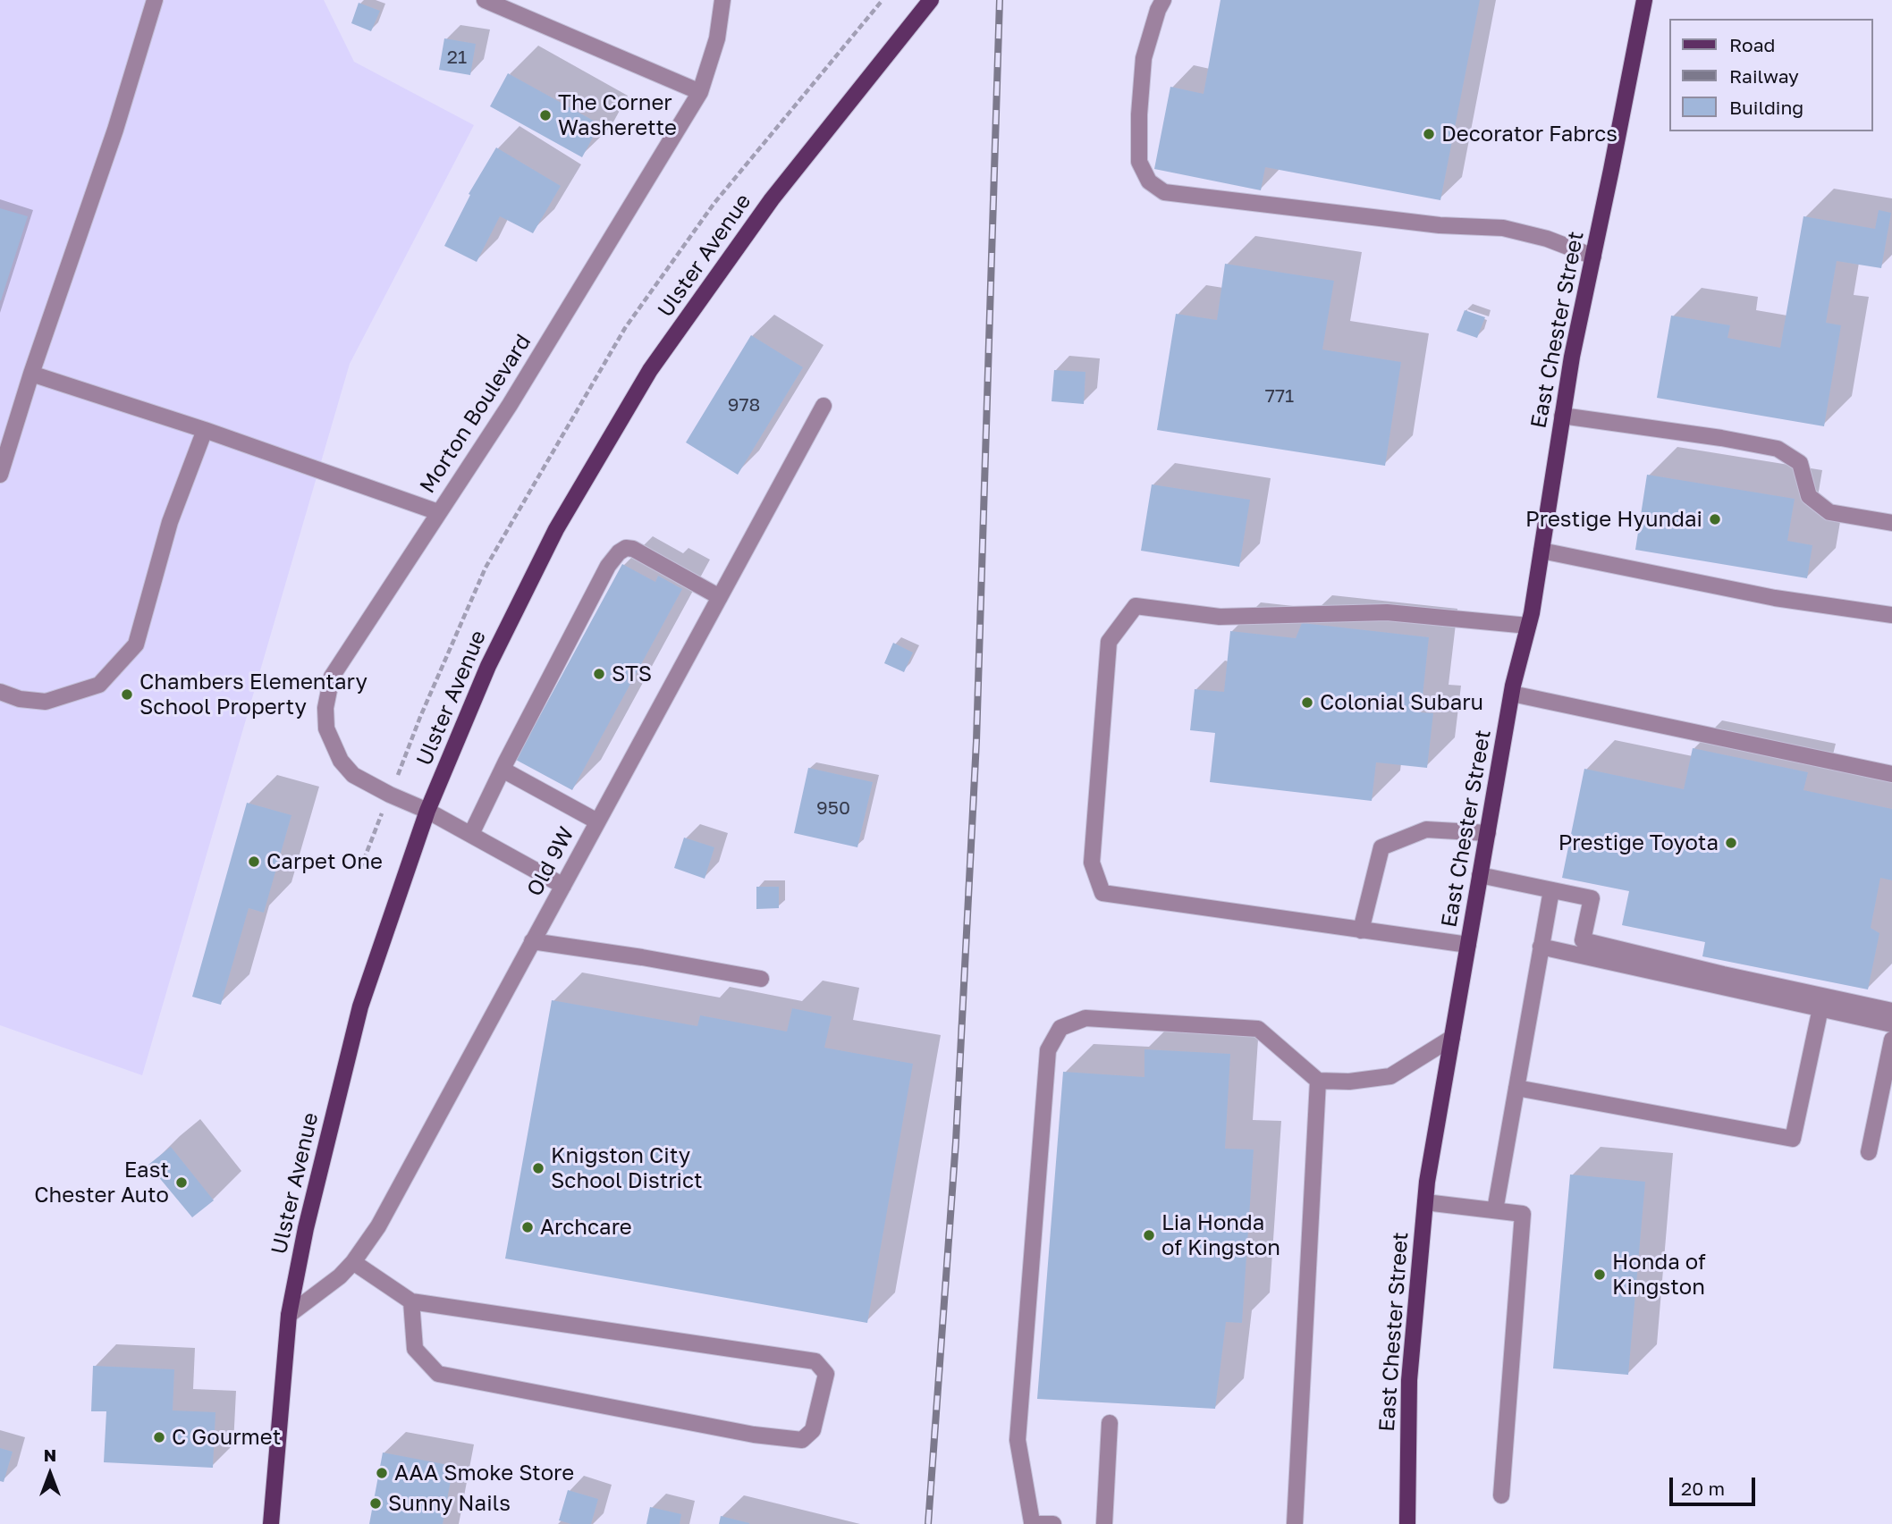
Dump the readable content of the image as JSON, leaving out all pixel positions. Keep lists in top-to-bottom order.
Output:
{
  "streets": {
    "main road": ["Ulster Avenue", "East Chester Street"],
    "street": ["Morton Boulevard", "Old 9W"]
  },
  "crossings": [
    ["Ulster Avenue", "Morton Boulevard"],
    ["Ulster Avenue", "Old 9W"],
    ["Morton Boulevard", "Old 9W"]
  ],
  "places": [
    "The Corner Washerette",
    "Decorator Fabrcs",
    "Prestige Hyundai",
    "STS",
    "Chambers Elementary School Property",
    "Colonial Subaru",
    "Prestige Toyota",
    "Carpet One",
    "Knigston City School District",
    "East Chester Auto",
    "Archcare",
    "Lia Honda of Kingston",
    "Honda of Kingston",
    "C Gourmet",
    "AAA Smoke Store",
    "Sunny Nails"
  ],
  "house_numbers": [
    "21",
    "771",
    "978",
    "950"
  ],
  "legend": ["Road", "Railway", "Building"],
  "scale_bar": "20 m",
  "north": "top"
}
